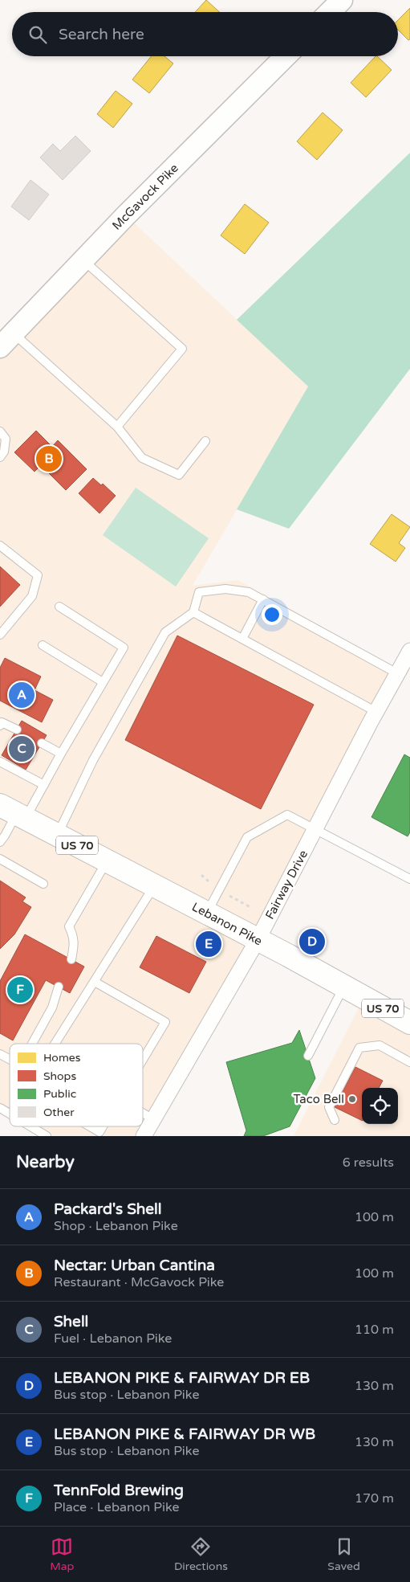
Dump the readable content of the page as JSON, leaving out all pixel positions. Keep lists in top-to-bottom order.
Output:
{
  "streets": {
    "main road": ["McGavock Pike", "US 70", "Lebanon Pike"],
    "street": ["Fairway Drive"]
  },
  "crossings": [
    ["Fairway Drive", "Lebanon Pike"]
  ],
  "places": ["Taco Bell"],
  "legend": [
    "Homes",
    "Shops",
    "Public",
    "Other"
  ],
  "page": {
    "search": "Search here",
    "pins": [
      "B",
      "A",
      "C",
      "D",
      "E",
      "F"
    ],
    "heading": ["Nearby", "6 results"],
    "list": [
      {
        "mark": "A",
        "name": "Packard's Shell",
        "note": "Shop · Lebanon Pike",
        "value": "100 m"
      },
      {
        "mark": "B",
        "name": "Nectar: Urban Cantina",
        "note": "Restaurant · McGavock Pike",
        "value": "100 m"
      },
      {
        "mark": "C",
        "name": "Shell",
        "note": "Fuel · Lebanon Pike",
        "value": "110 m"
      },
      {
        "mark": "D",
        "name": "LEBANON PIKE & FAIRWAY DR EB",
        "note": "Bus stop · Lebanon Pike",
        "value": "130 m"
      },
      {
        "mark": "E",
        "name": "LEBANON PIKE & FAIRWAY DR WB",
        "note": "Bus stop · Lebanon Pike",
        "value": "130 m"
      },
      {
        "mark": "F",
        "name": "TennFold Brewing",
        "note": "Place · Lebanon Pike",
        "value": "170 m"
      }
    ],
    "nav": ["Map", "Directions", "Saved"]
  }
}
